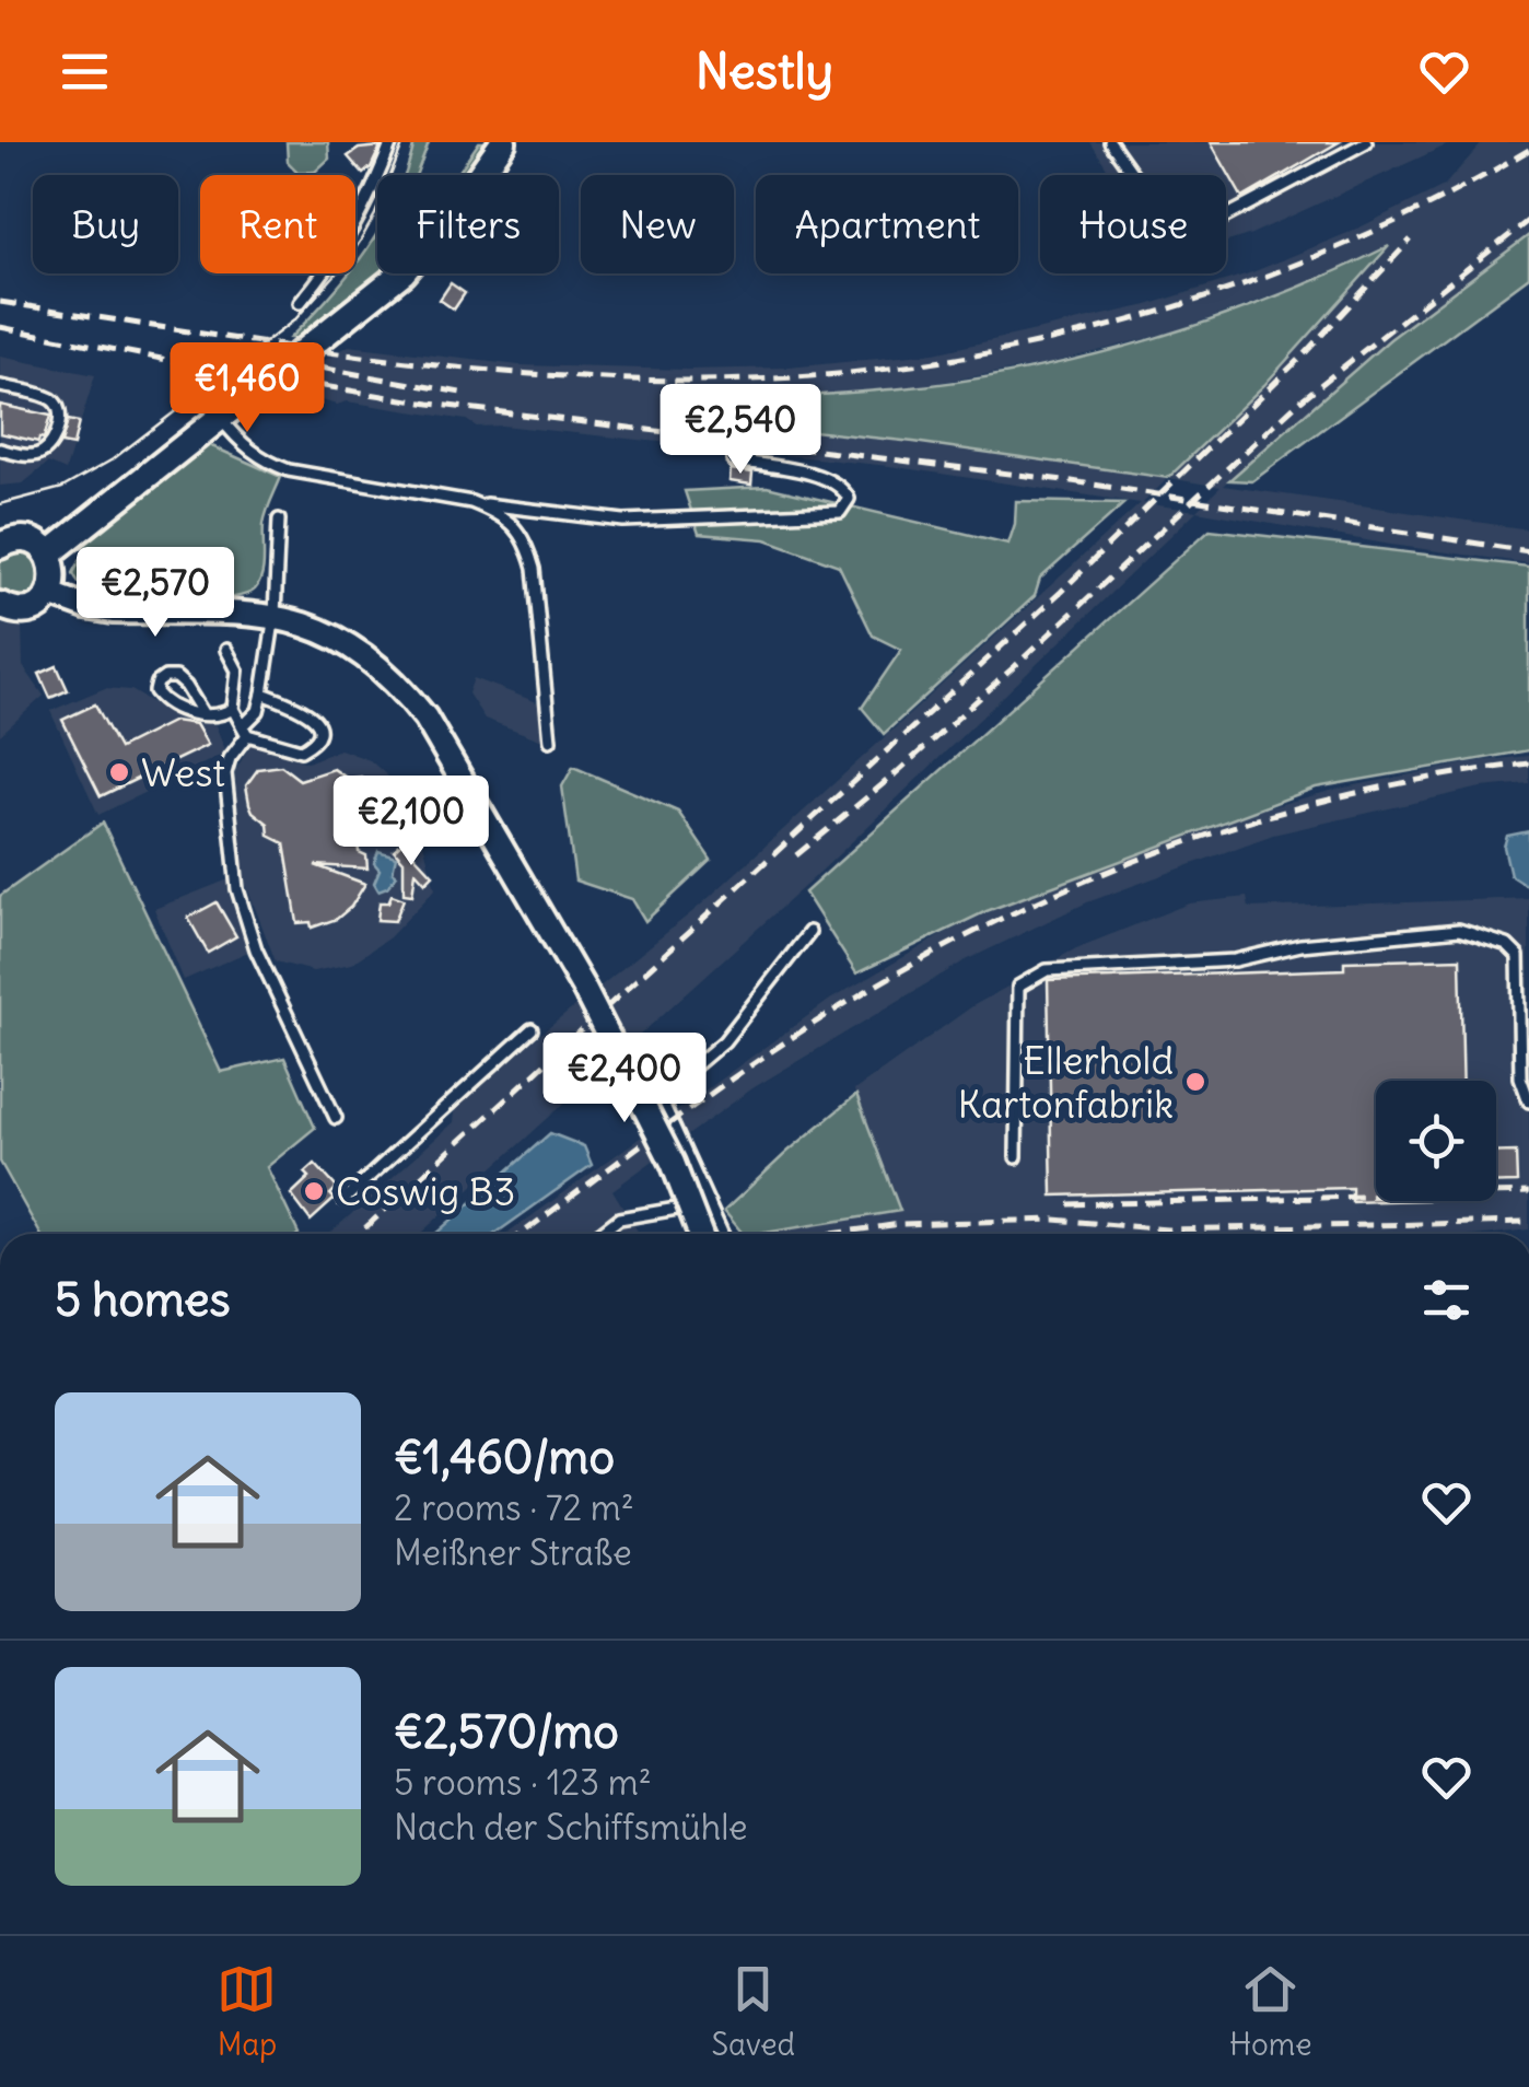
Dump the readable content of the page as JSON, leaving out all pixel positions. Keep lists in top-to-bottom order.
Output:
{
  "places": ["West", "Ellerhold Kartonfabrik", "Coswig B3"],
  "page": {
    "header": "Nestly",
    "chip": [
      "Buy",
      "Rent",
      "Filters",
      "New",
      "Apartment",
      "House"
    ],
    "price": [
      "€1,460",
      "€2,540",
      "€2,570",
      "€2,100",
      "€2,400"
    ],
    "heading": "5 homes",
    "list": [
      {
        "name": "€1,460/mo",
        "note": "2 rooms · 72 m² · Meißner Straße"
      },
      {
        "name": "€2,570/mo",
        "note": "5 rooms · 123 m² · Nach der Schiffsmühle"
      }
    ],
    "tabs": ["Map", "Saved", "Home"]
  }
}
